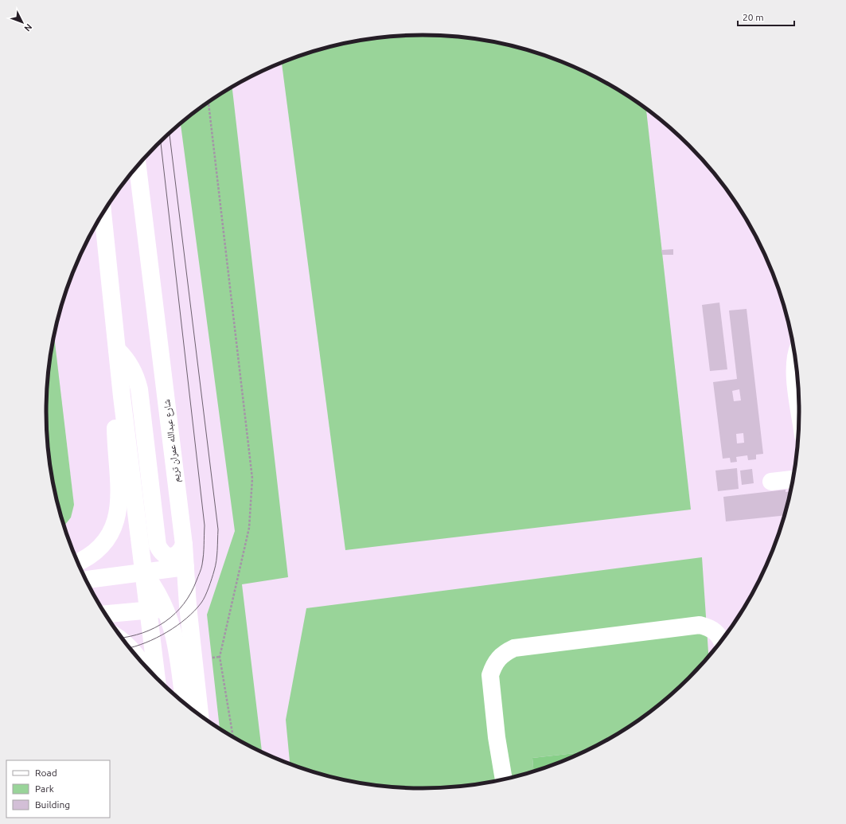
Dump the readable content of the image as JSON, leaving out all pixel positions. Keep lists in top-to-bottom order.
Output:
{
  "streets": {
    "street": ["شارع عبدالله عمران تريم"]
  },
  "legend": ["Road", "Park", "Building"],
  "scale_bar": "20 m",
  "north": "bottom right"
}
